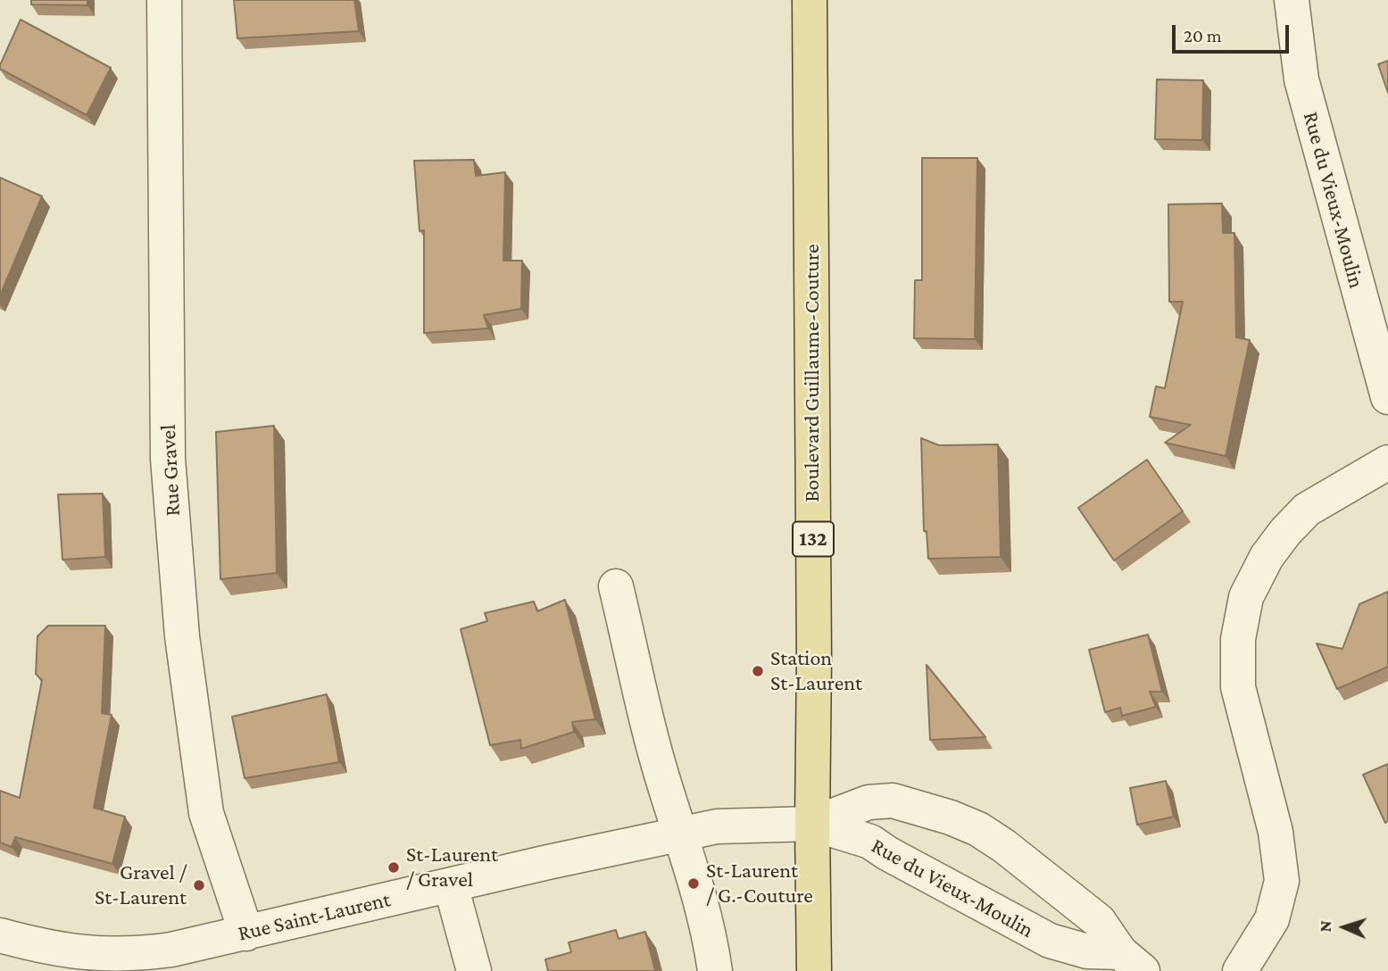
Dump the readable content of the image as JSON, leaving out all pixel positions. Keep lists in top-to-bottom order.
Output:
{
  "streets": {
    "main road": ["Boulevard Guillaume-Couture", "132"],
    "street": ["Rue du Vieux-Moulin", "Rue Gravel", "Rue Saint-Laurent"]
  },
  "crossings": [
    ["Rue du Vieux-Moulin", "Boulevard Guillaume-Couture"],
    ["Rue du Vieux-Moulin", "Rue Saint-Laurent"],
    ["Boulevard Guillaume-Couture", "Rue Saint-Laurent"],
    ["Rue Gravel", "Rue Saint-Laurent"]
  ],
  "places": [
    "Station St-Laurent",
    "St-Laurent / Gravel",
    "St-Laurent / G.-Couture",
    "Gravel / St-Laurent"
  ],
  "scale_bar": "20 m",
  "north": "left"
}
